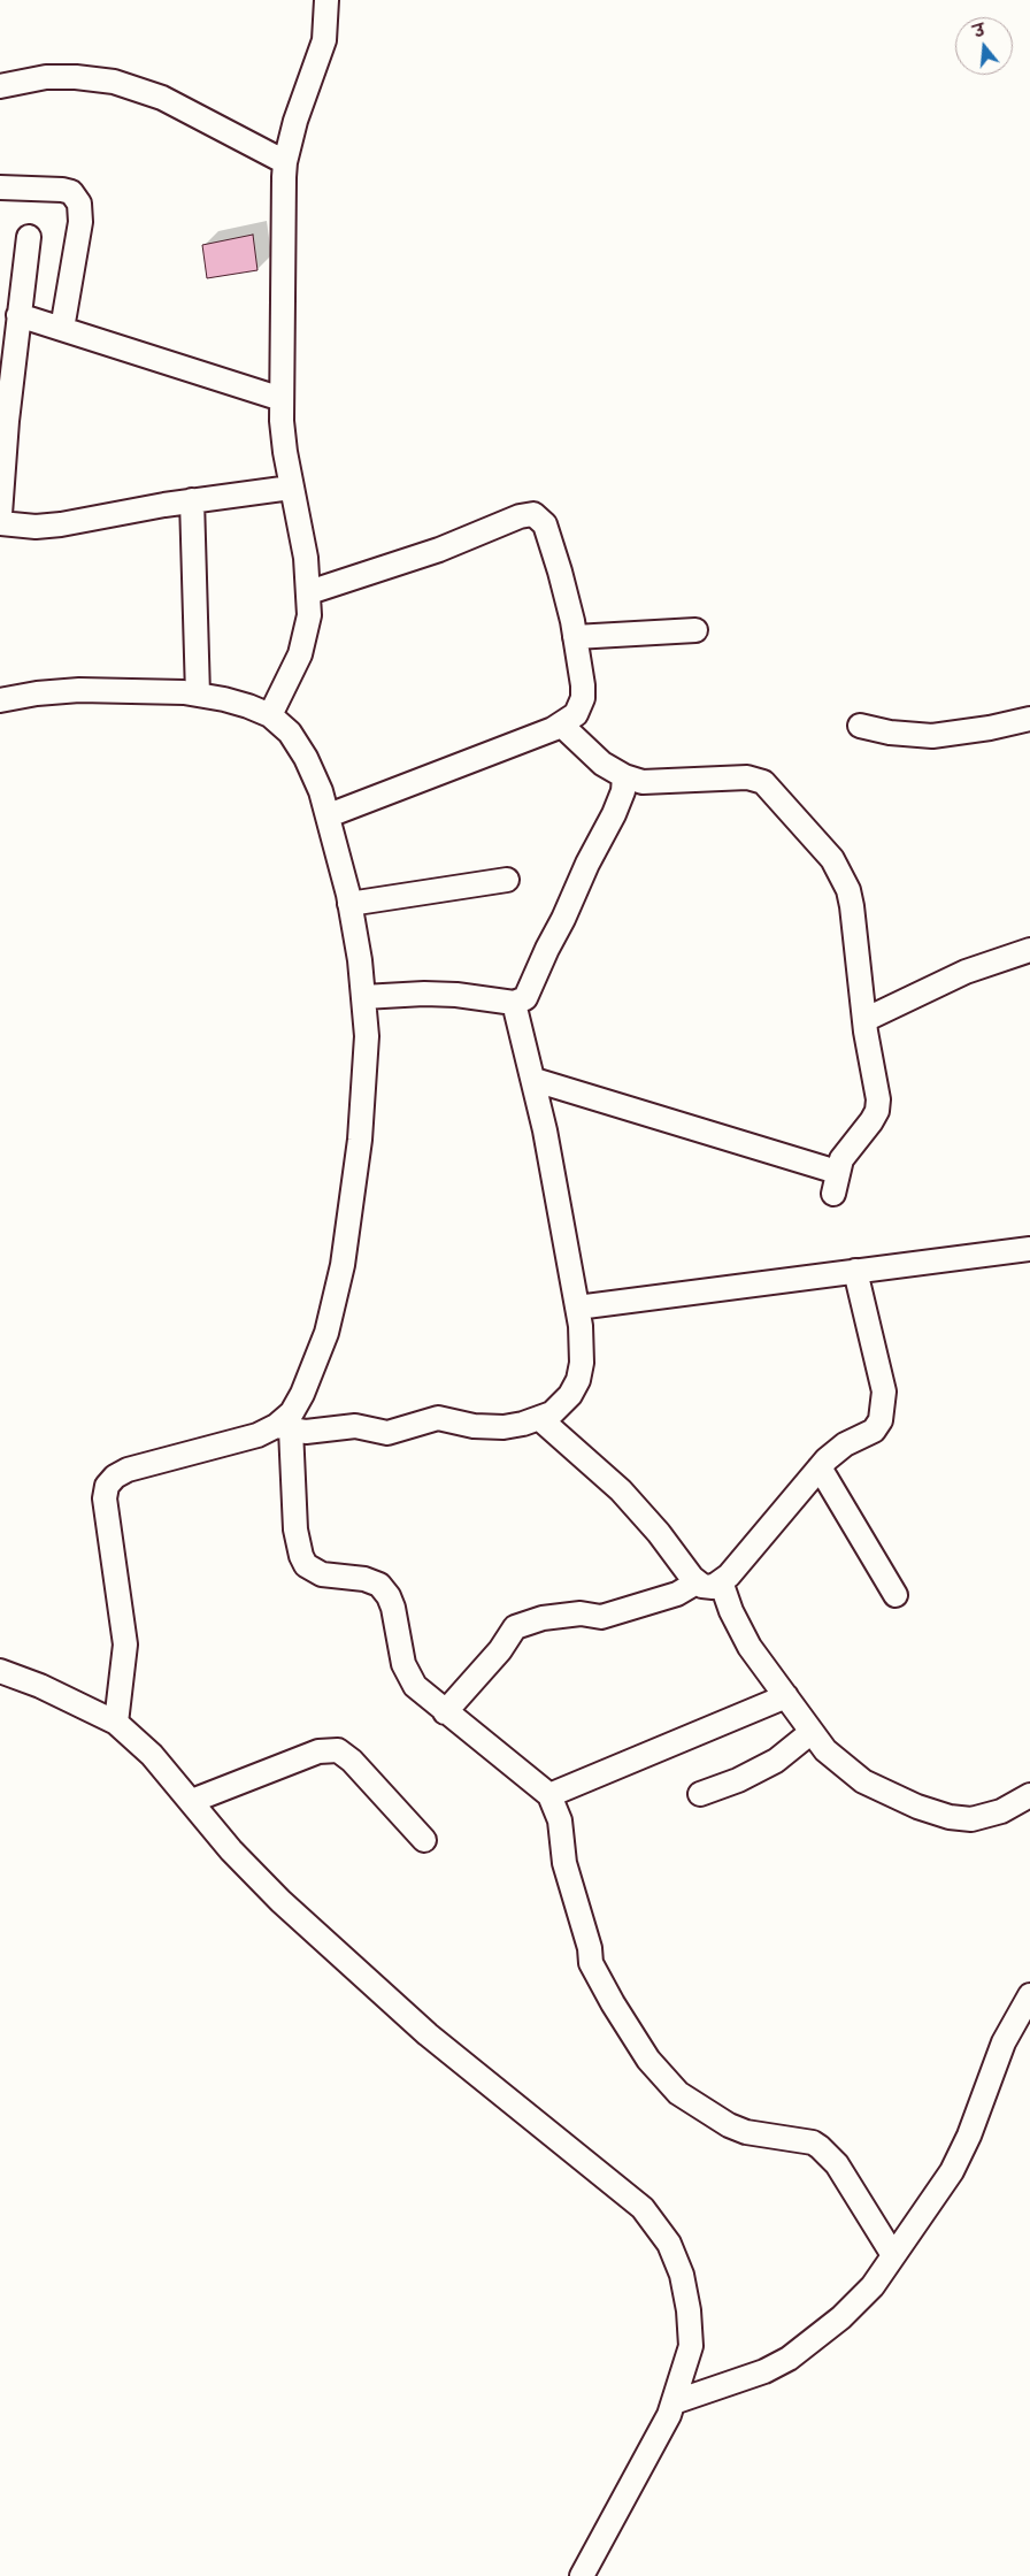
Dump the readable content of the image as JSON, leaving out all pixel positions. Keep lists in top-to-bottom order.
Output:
{
  "north": "top"
}
